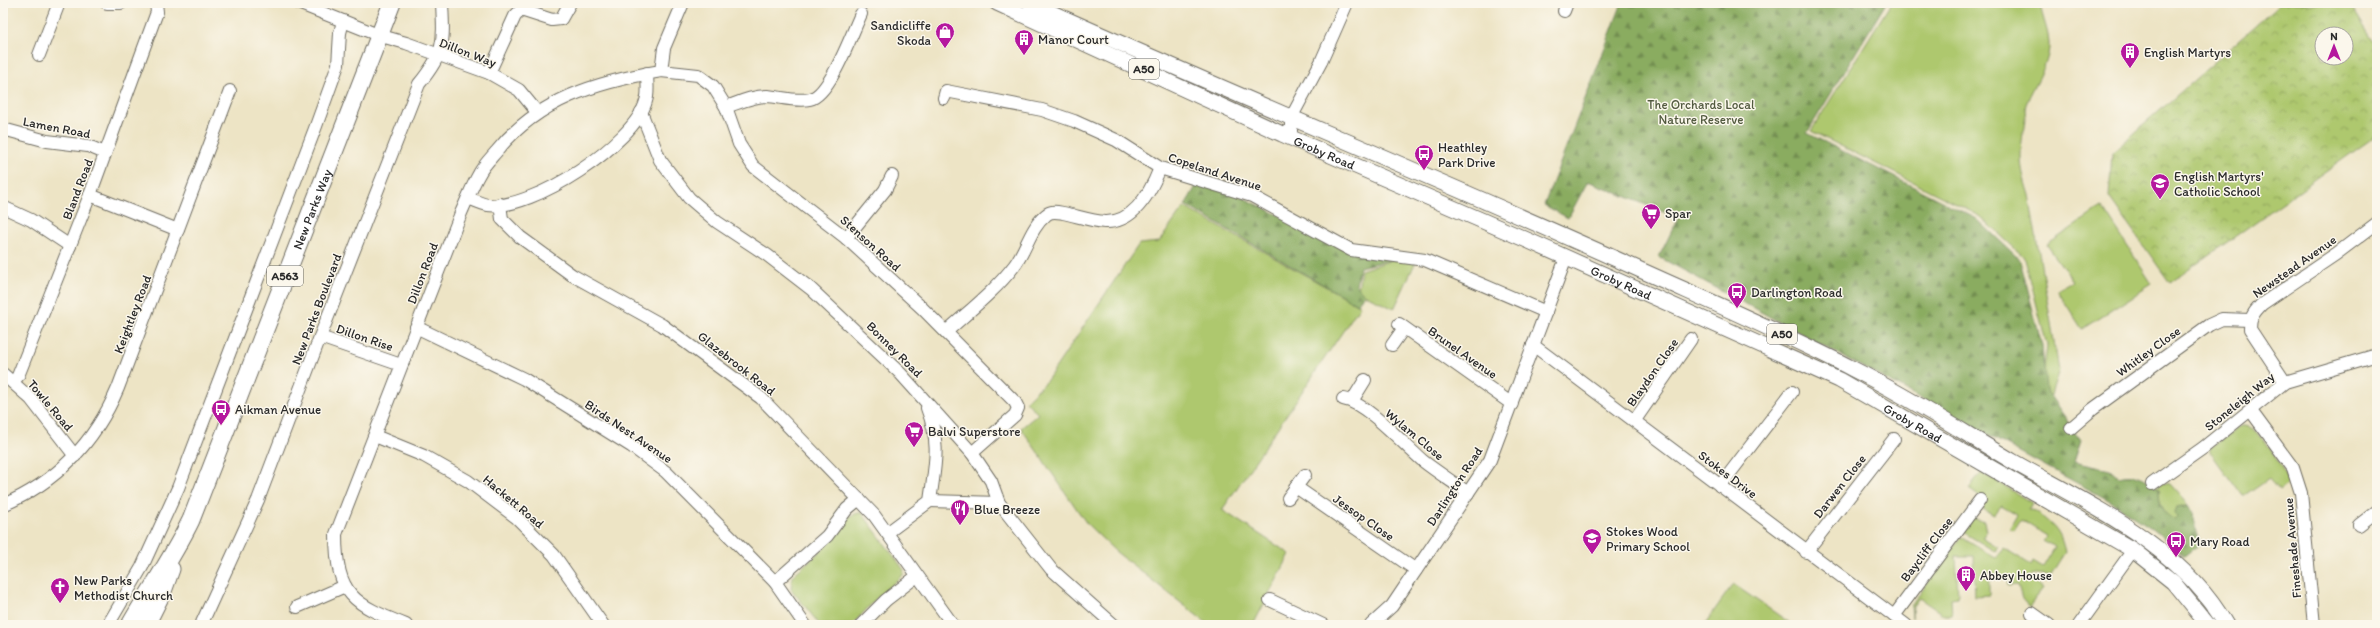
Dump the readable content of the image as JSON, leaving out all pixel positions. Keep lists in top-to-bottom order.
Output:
{
  "streets": {
    "highway": ["New Parks Way", "A563"],
    "main road": ["A50", "Groby Road"],
    "street": [
      "Dillon Way",
      "Lamen Road",
      "Copeland Avenue",
      "Bland Road",
      "Stenson Road",
      "Newstead Avenue",
      "Dillon Road",
      "New Parks Boulevard",
      "Keightley Road",
      "Dillon Rise",
      "Bonney Road",
      "Whitley Close",
      "Brunel Avenue",
      "Glazebrook Road",
      "Blaydon Close",
      "Stoneleigh Way",
      "Towle Road",
      "Birds Nest Avenue",
      "Wylam Close",
      "Stokes Drive",
      "Darlington Road",
      "Darwen Close",
      "Hackett Road",
      "Jessop Close",
      "Fineshade Avenue",
      "Baycliff Close"
    ]
  },
  "crossings": [
    ["Dillon Way", "New Parks Way"],
    ["Dillon Way", "Dillon Road"],
    ["Dillon Way", "New Parks Boulevard"],
    ["Lamen Road", "Bland Road"],
    ["Groby Road", "Darlington Road"],
    ["Copeland Avenue", "Darlington Road"],
    ["Bland Road", "Towle Road"],
    ["Stenson Road", "Dillon Road"],
    ["Stenson Road", "Bonney Road"],
    ["Newstead Avenue", "Whitley Close"],
    ["Dillon Road", "Dillon Rise"],
    ["Dillon Road", "Birds Nest Avenue"],
    ["Dillon Road", "Hackett Road"],
    ["New Parks Boulevard", "Dillon Rise"],
    ["Keightley Road", "Towle Road"],
    ["Brunel Avenue", "Darlington Road"],
    ["Blaydon Close", "Stokes Drive"],
    ["Stoneleigh Way", "Fineshade Avenue"],
    ["Wylam Close", "Darlington Road"],
    ["Stokes Drive", "Darlington Road"],
    ["Stokes Drive", "Darwen Close"],
    ["Stokes Drive", "Baycliff Close"],
    ["Darlington Road", "Jessop Close"]
  ],
  "parks": ["The Orchards Local Nature Reserve"],
  "places": {
    "shop": ["Sandicliffe Skoda"],
    "building": ["Manor Court", "English Martyrs", "Abbey House"],
    "bus stop": [
      "Heathley Park Drive",
      "Darlington Road",
      "Aikman Avenue",
      "Mary Road"
    ],
    "school or university": ["English Martyrs' Catholic School", "Stokes Wood Primary School"],
    "supermarket": ["Spar", "Balvi Superstore"],
    "restaurant": ["Blue Breeze"],
    "church": ["New Parks Methodist Church"]
  },
  "north": "top"
}
